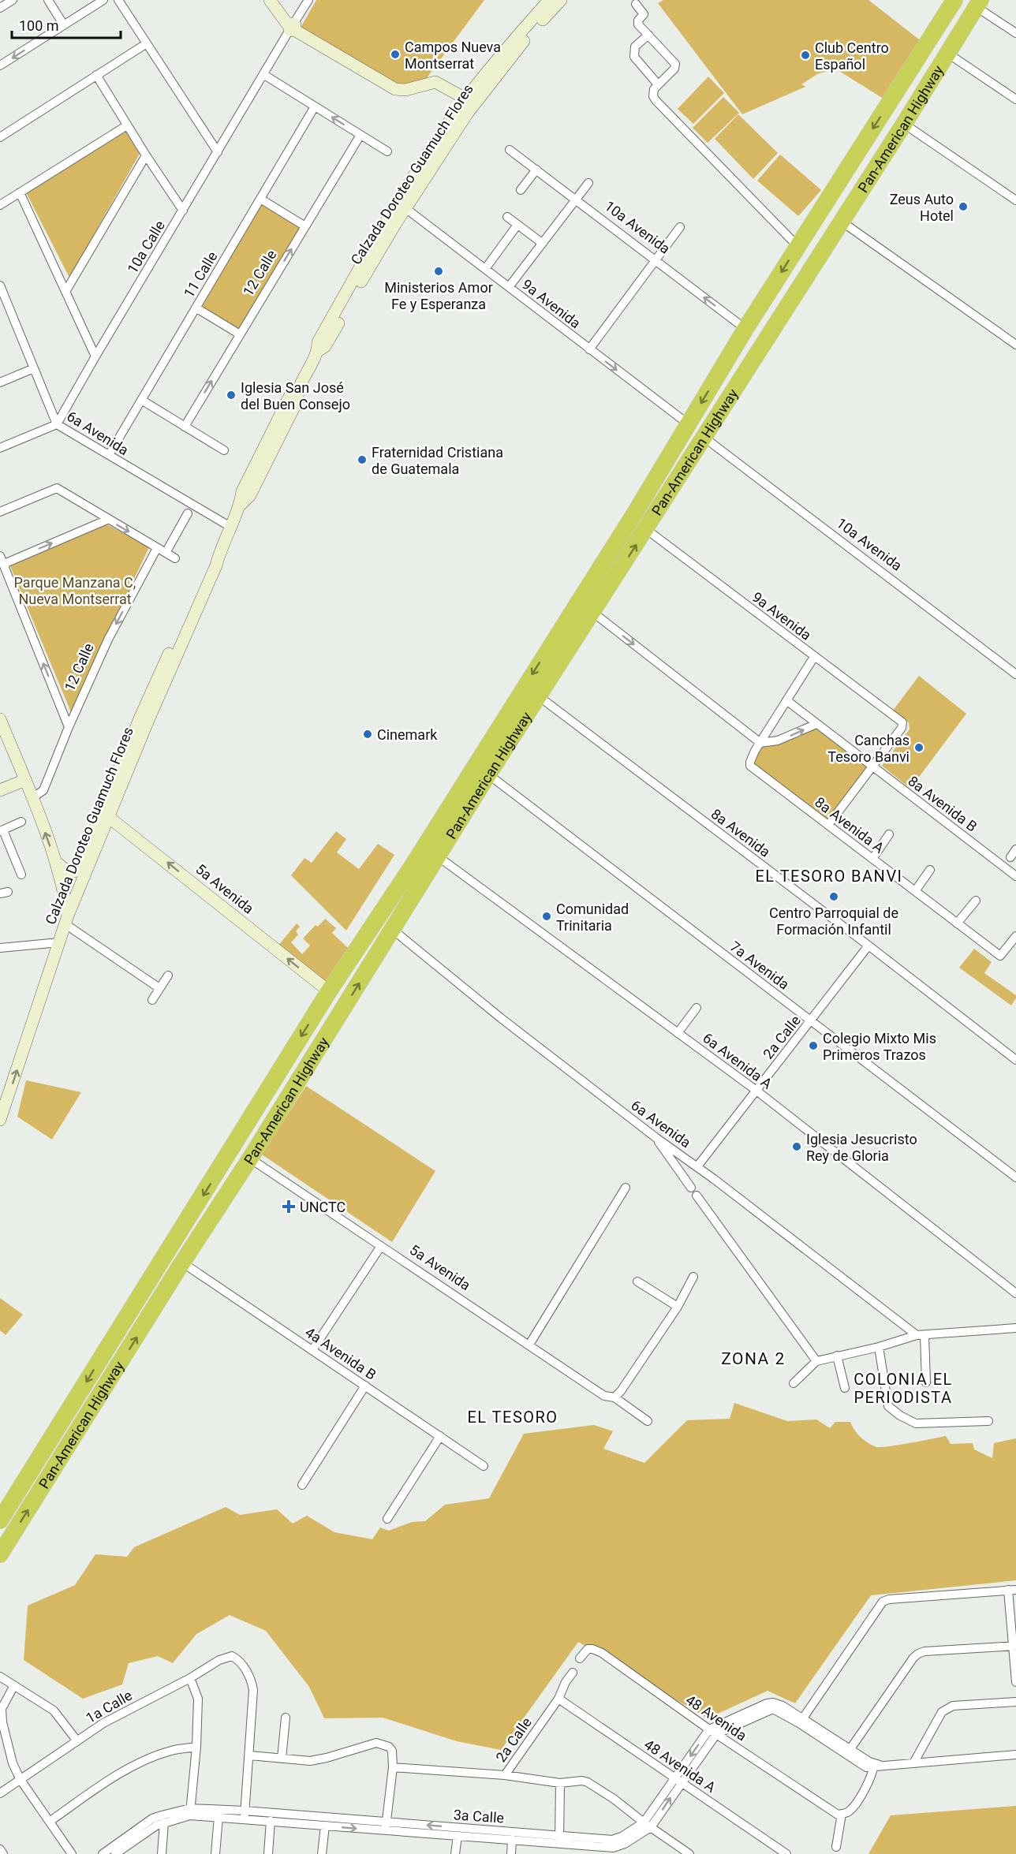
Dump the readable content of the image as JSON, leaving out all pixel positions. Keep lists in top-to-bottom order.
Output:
{
  "streets": {
    "highway": ["Pan-American Highway"],
    "main road": ["Calzada Doroteo Guamuch Flores", "5a Avenida"],
    "street": [
      "10a Avenida",
      "10a Calle",
      "12 Calle",
      "11 Calle",
      "9a Avenida",
      "6a Avenida",
      "8a Avenida B",
      "8a Avenida A",
      "8a Avenida",
      "7a Avenida",
      "2a Calle",
      "6a Avenida A",
      "4a Avenida B",
      "1a Calle",
      "48 Avenida",
      "48 Avenida A",
      "3a Calle"
    ]
  },
  "crossings": [
    ["Pan-American Highway", "10a Avenida"],
    ["Pan-American Highway", "9a Avenida"],
    ["Pan-American Highway", "6a Avenida"],
    ["Pan-American Highway", "8a Avenida"],
    ["Pan-American Highway", "5a Avenida"],
    ["Pan-American Highway", "7a Avenida"],
    ["Pan-American Highway", "6a Avenida A"],
    ["Pan-American Highway", "4a Avenida B"],
    ["Calzada Doroteo Guamuch Flores", "9a Avenida"],
    ["Calzada Doroteo Guamuch Flores", "6a Avenida"],
    ["Calzada Doroteo Guamuch Flores", "5a Avenida"],
    ["10a Calle", "6a Avenida"],
    ["11 Calle", "6a Avenida"],
    ["9a Avenida", "8a Avenida B"],
    ["6a Avenida", "2a Calle"],
    ["8a Avenida", "2a Calle"],
    ["7a Avenida", "2a Calle"],
    ["2a Calle", "6a Avenida A"],
    ["2a Calle", "48 Avenida A"],
    ["48 Avenida", "3a Calle"],
    ["48 Avenida A", "3a Calle"]
  ],
  "one_way": ["5a Avenida"],
  "districts": [
    "EL TESORO BANVI",
    "ZONA 2",
    "COLONIA EL PERIODISTA",
    "EL TESORO"
  ],
  "parks": ["Parque Manzana C, Nueva Montserrat"],
  "places": {
    "other": [
      "Campos Nueva Montserrat",
      "Club Centro Español",
      "Zeus Auto Hotel",
      "Ministerios Amor Fe y Esperanza",
      "Iglesia San José del Buen Consejo",
      "Fraternidad Cristiana de Guatemala",
      "Cinemark",
      "Canchas Tesoro Banvi",
      "Centro Parroquial de Formación Infantil",
      "Comunidad Trinitaria",
      "Colegio Mixto Mis Primeros Trazos",
      "Iglesia Jesucristo Rey de Gloria"
    ],
    "health": ["UNCTC"]
  },
  "scale_bar": "100 m"
}
